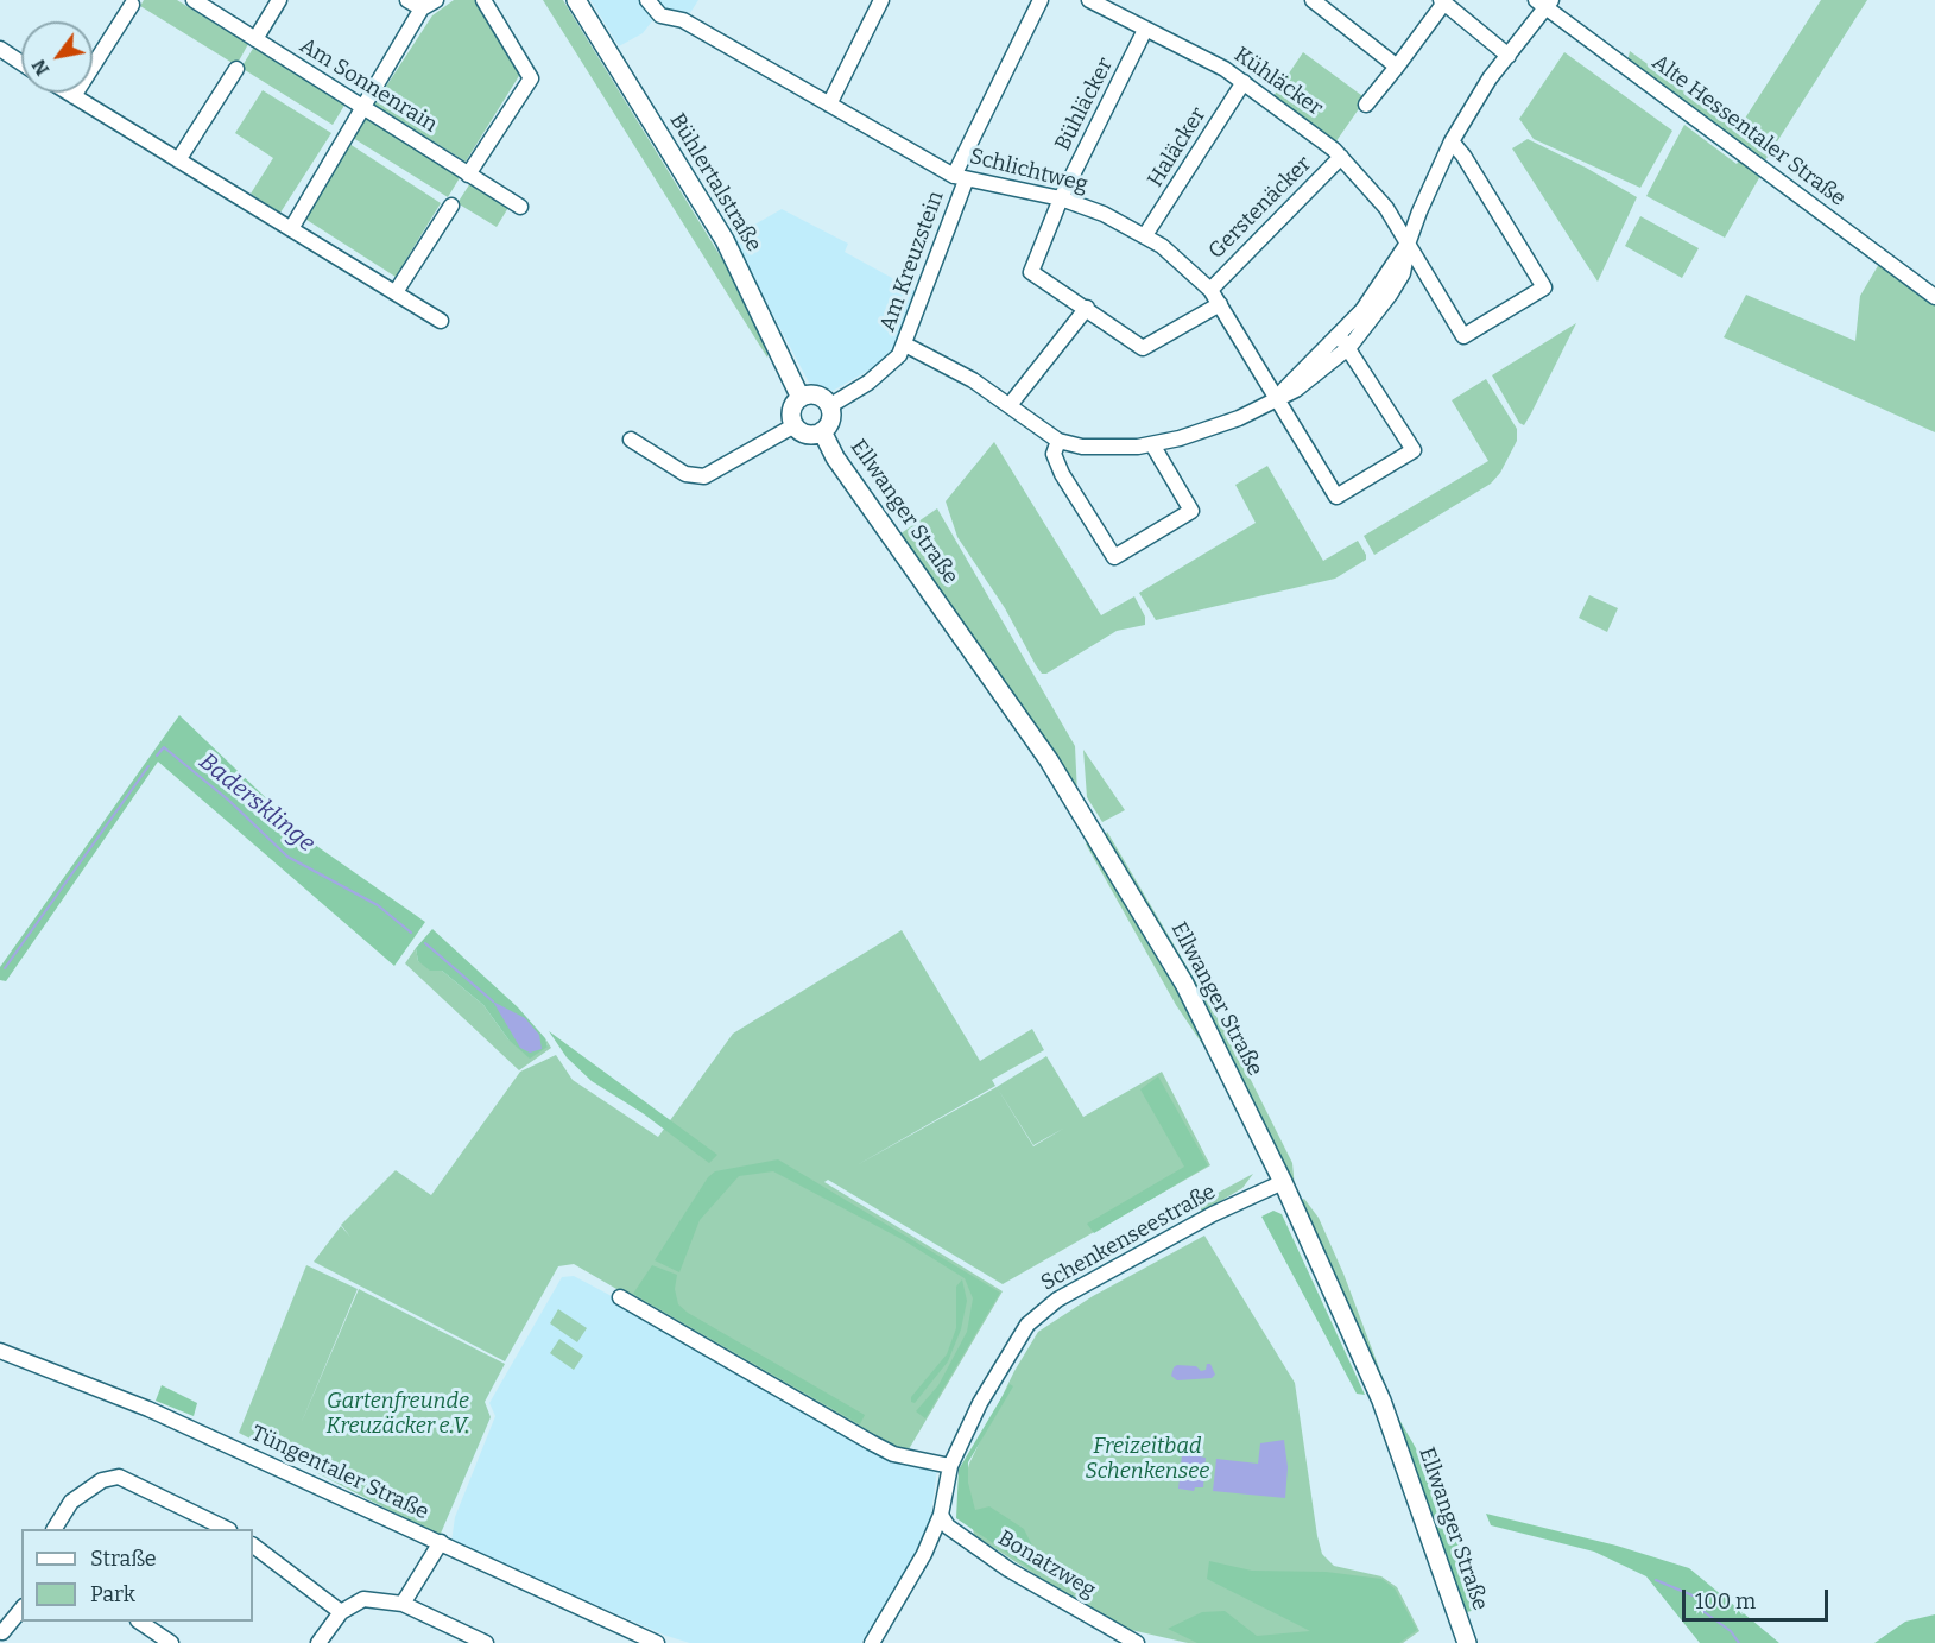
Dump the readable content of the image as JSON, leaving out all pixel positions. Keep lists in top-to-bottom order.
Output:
{
  "streets": {
    "main road": ["Bühlertalstraße", "Ellwanger Straße"],
    "street": [
      "Kühläcker",
      "Am Sonnenrain",
      "Bühläcker",
      "Alte Hessentaler Straße",
      "Haläcker",
      "Schlichtweg",
      "Gerstenäcker",
      "Am Kreuzstein",
      "Schenkenseestraße",
      "Tüngentaler Straße",
      "Bonatzweg"
    ]
  },
  "crossings": [
    ["Kühläcker", "Bühläcker"],
    ["Kühläcker", "Haläcker"],
    ["Kühläcker", "Gerstenäcker"],
    ["Bühläcker", "Schlichtweg"],
    ["Haläcker", "Schlichtweg"],
    ["Schlichtweg", "Gerstenäcker"],
    ["Schlichtweg", "Am Kreuzstein"],
    ["Bühlertalstraße", "Am Kreuzstein"],
    ["Bühlertalstraße", "Ellwanger Straße"],
    ["Am Kreuzstein", "Ellwanger Straße"],
    ["Ellwanger Straße", "Schenkenseestraße"],
    ["Schenkenseestraße", "Bonatzweg"]
  ],
  "water": ["Badersklinge"],
  "parks": ["Gartenfreunde Kreuzäcker e.V.", "Freizeitbad Schenkensee"],
  "legend": ["Straße", "Park"],
  "scale_bar": "100 m",
  "north": "bottom left"
}
